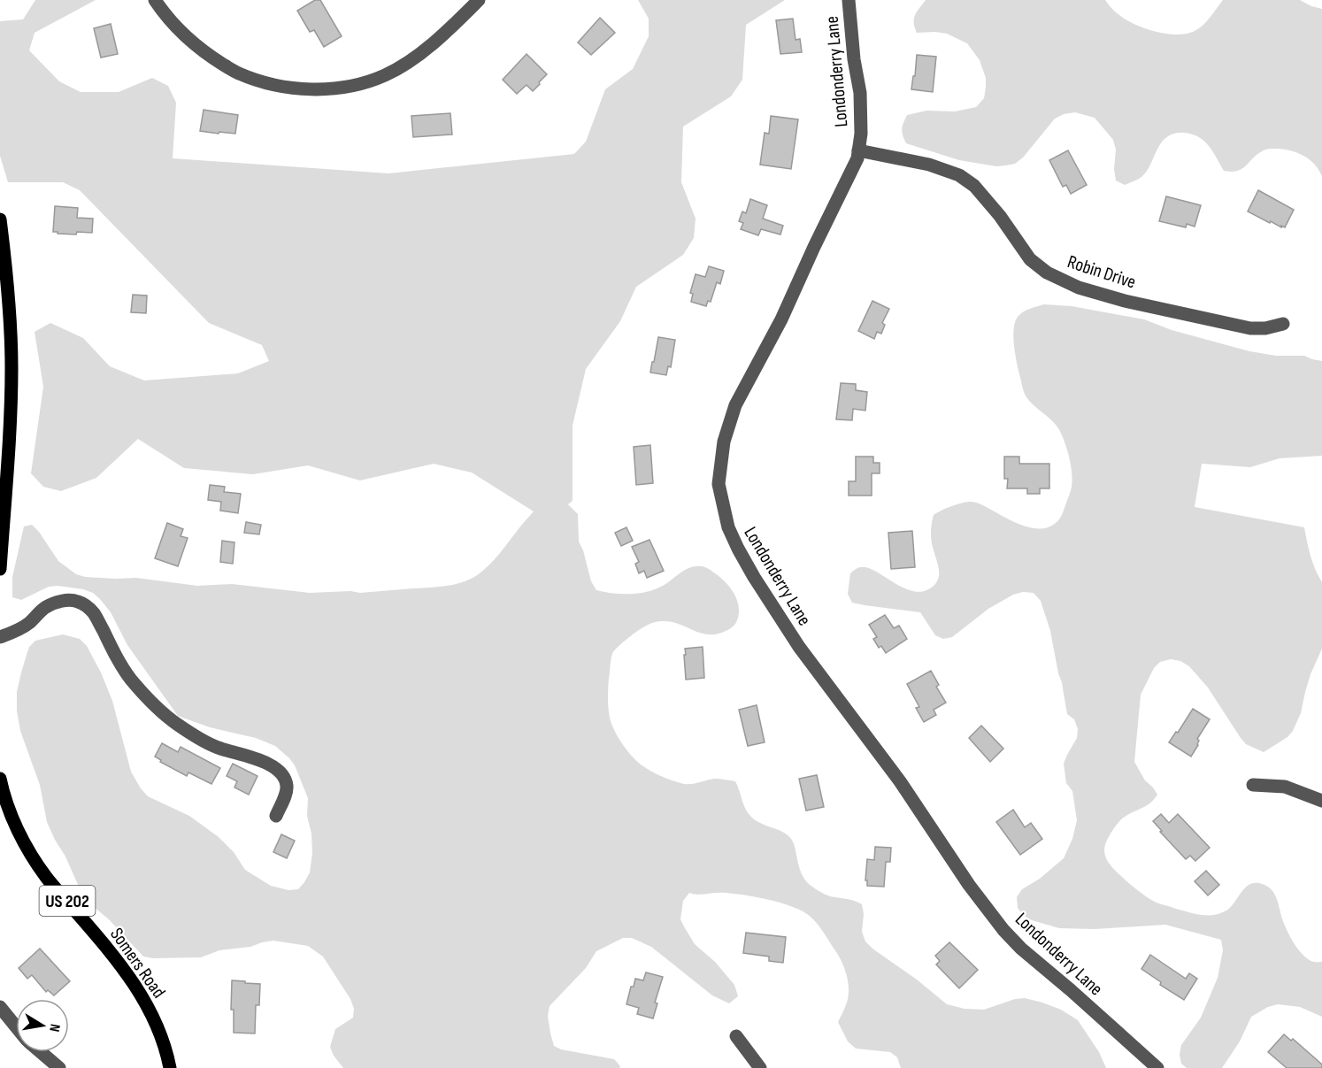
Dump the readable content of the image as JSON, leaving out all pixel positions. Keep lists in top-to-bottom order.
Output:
{
  "streets": {
    "main road": ["US 202", "Somers Road"],
    "street": ["Londonderry Lane", "Robin Drive"]
  },
  "crossings": [
    ["Londonderry Lane", "Robin Drive"]
  ],
  "north": "right"
}
